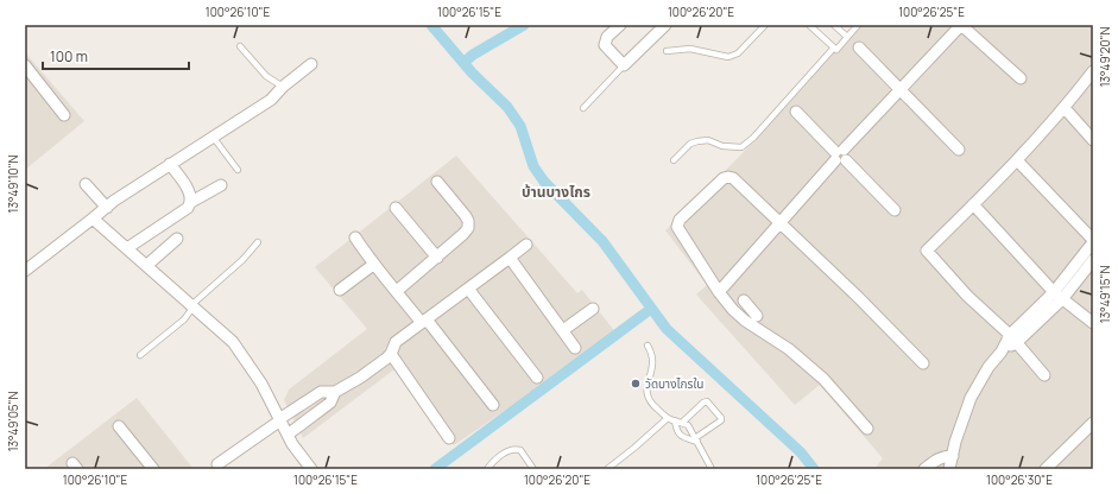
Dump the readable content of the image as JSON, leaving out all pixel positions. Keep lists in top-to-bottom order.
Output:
{
  "districts": ["บ้านบางไกร"],
  "places": ["วัดบางไกรใน"],
  "scale_bar": "100 m",
  "coordinates": [
    "100°26'10\"E",
    "100°26'15\"E",
    "100°26'20\"E",
    "100°26'25\"E",
    "13°49'20\"N",
    "13°49'10\"N",
    "13°49'15\"N",
    "13°49'05\"N",
    "100°26'30\"E"
  ]
}
